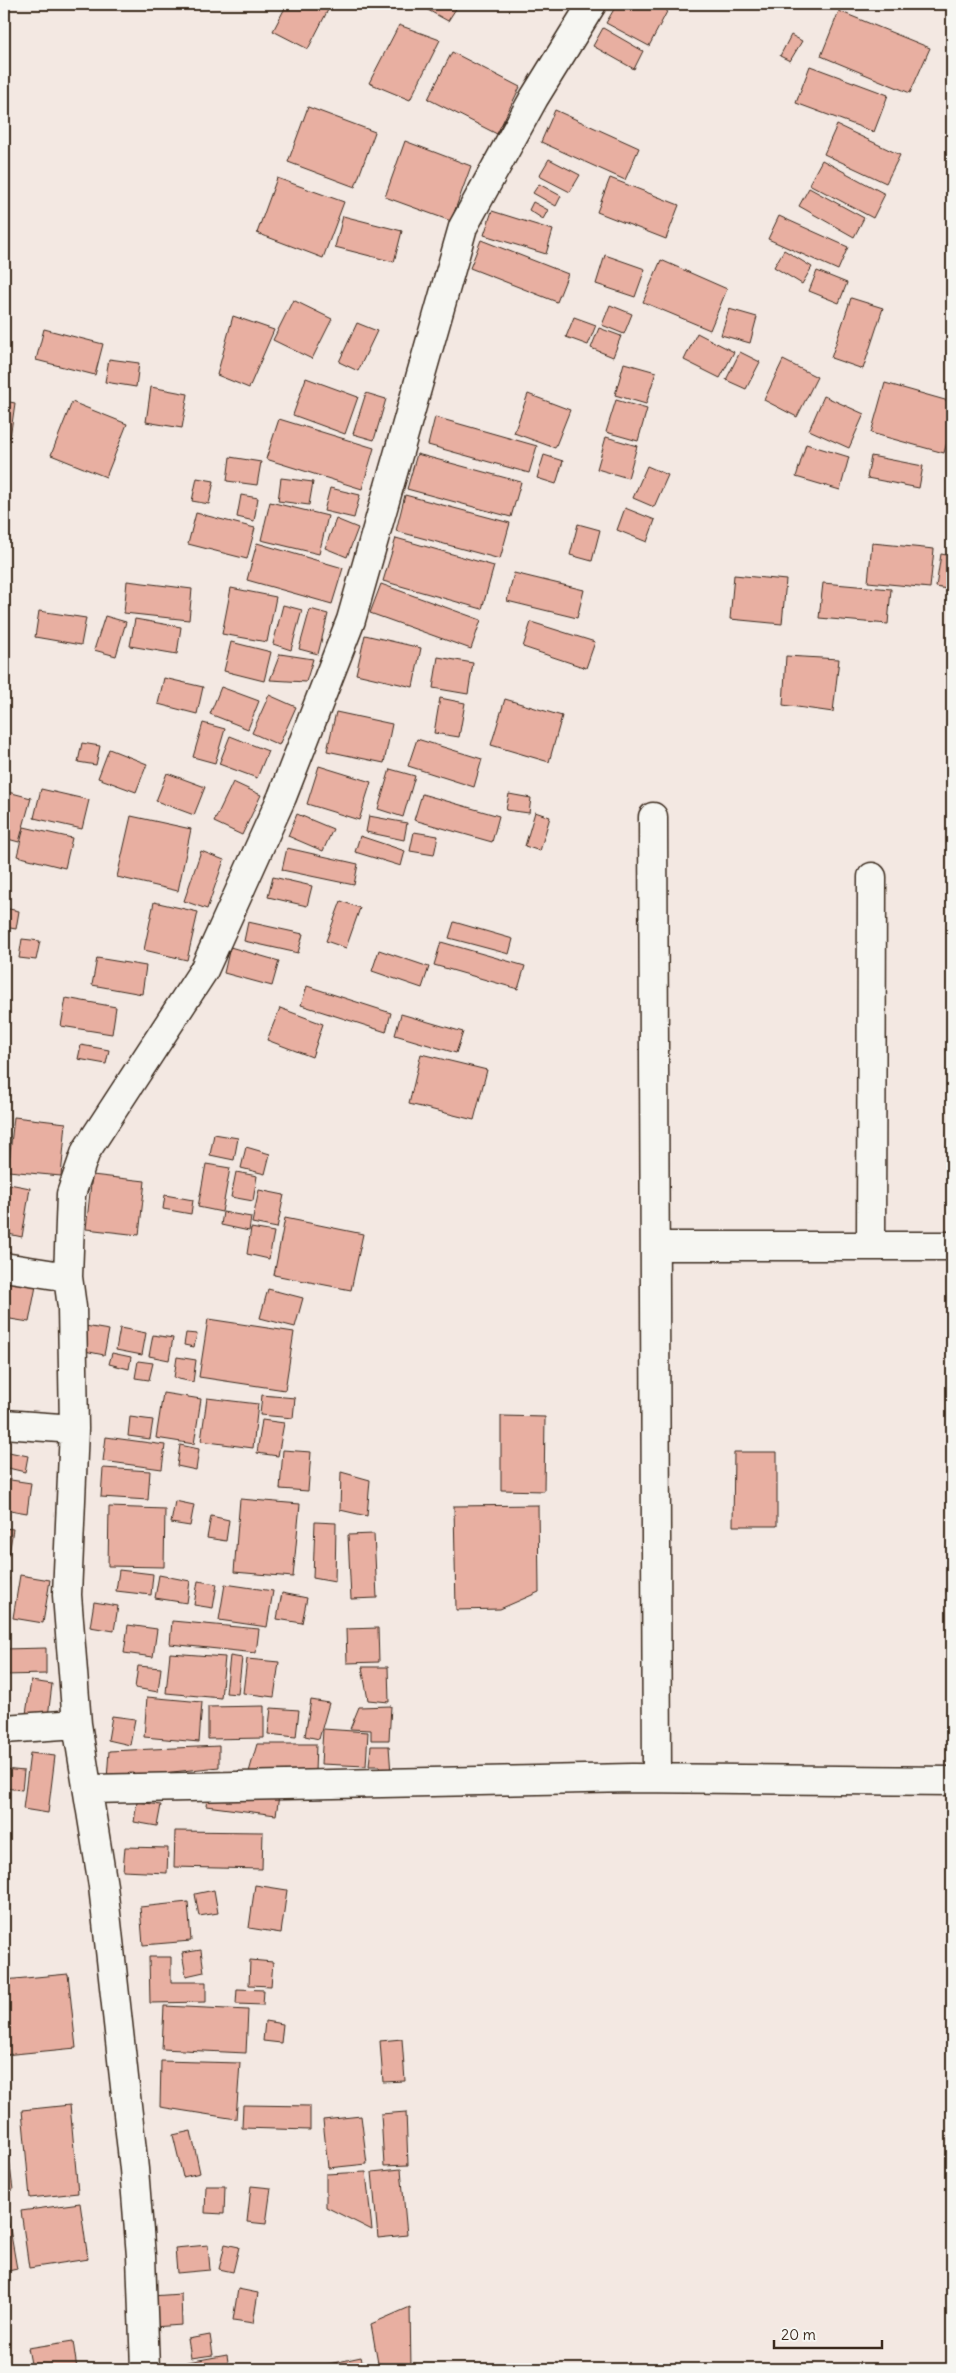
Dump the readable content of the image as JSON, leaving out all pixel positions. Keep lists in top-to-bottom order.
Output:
{
  "scale_bar": "20 m"
}
